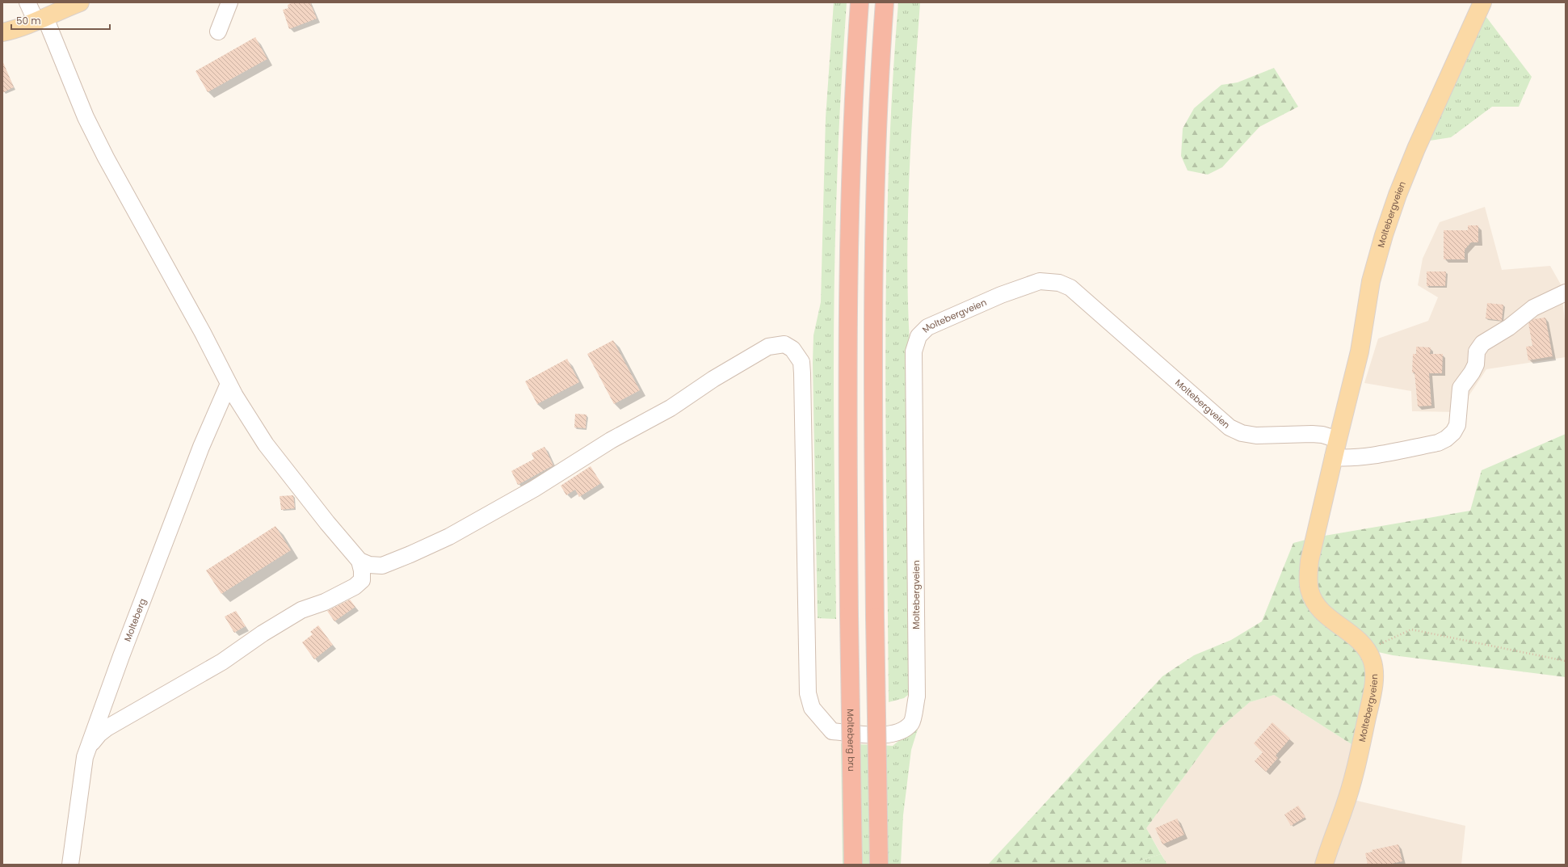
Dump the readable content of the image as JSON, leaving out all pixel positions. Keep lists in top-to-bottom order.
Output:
{
  "streets": {
    "highway": ["Molteberg bru"],
    "main road": ["Moltebergveien"],
    "street": ["Molteberg"]
  },
  "scale_bar": "50 m"
}
